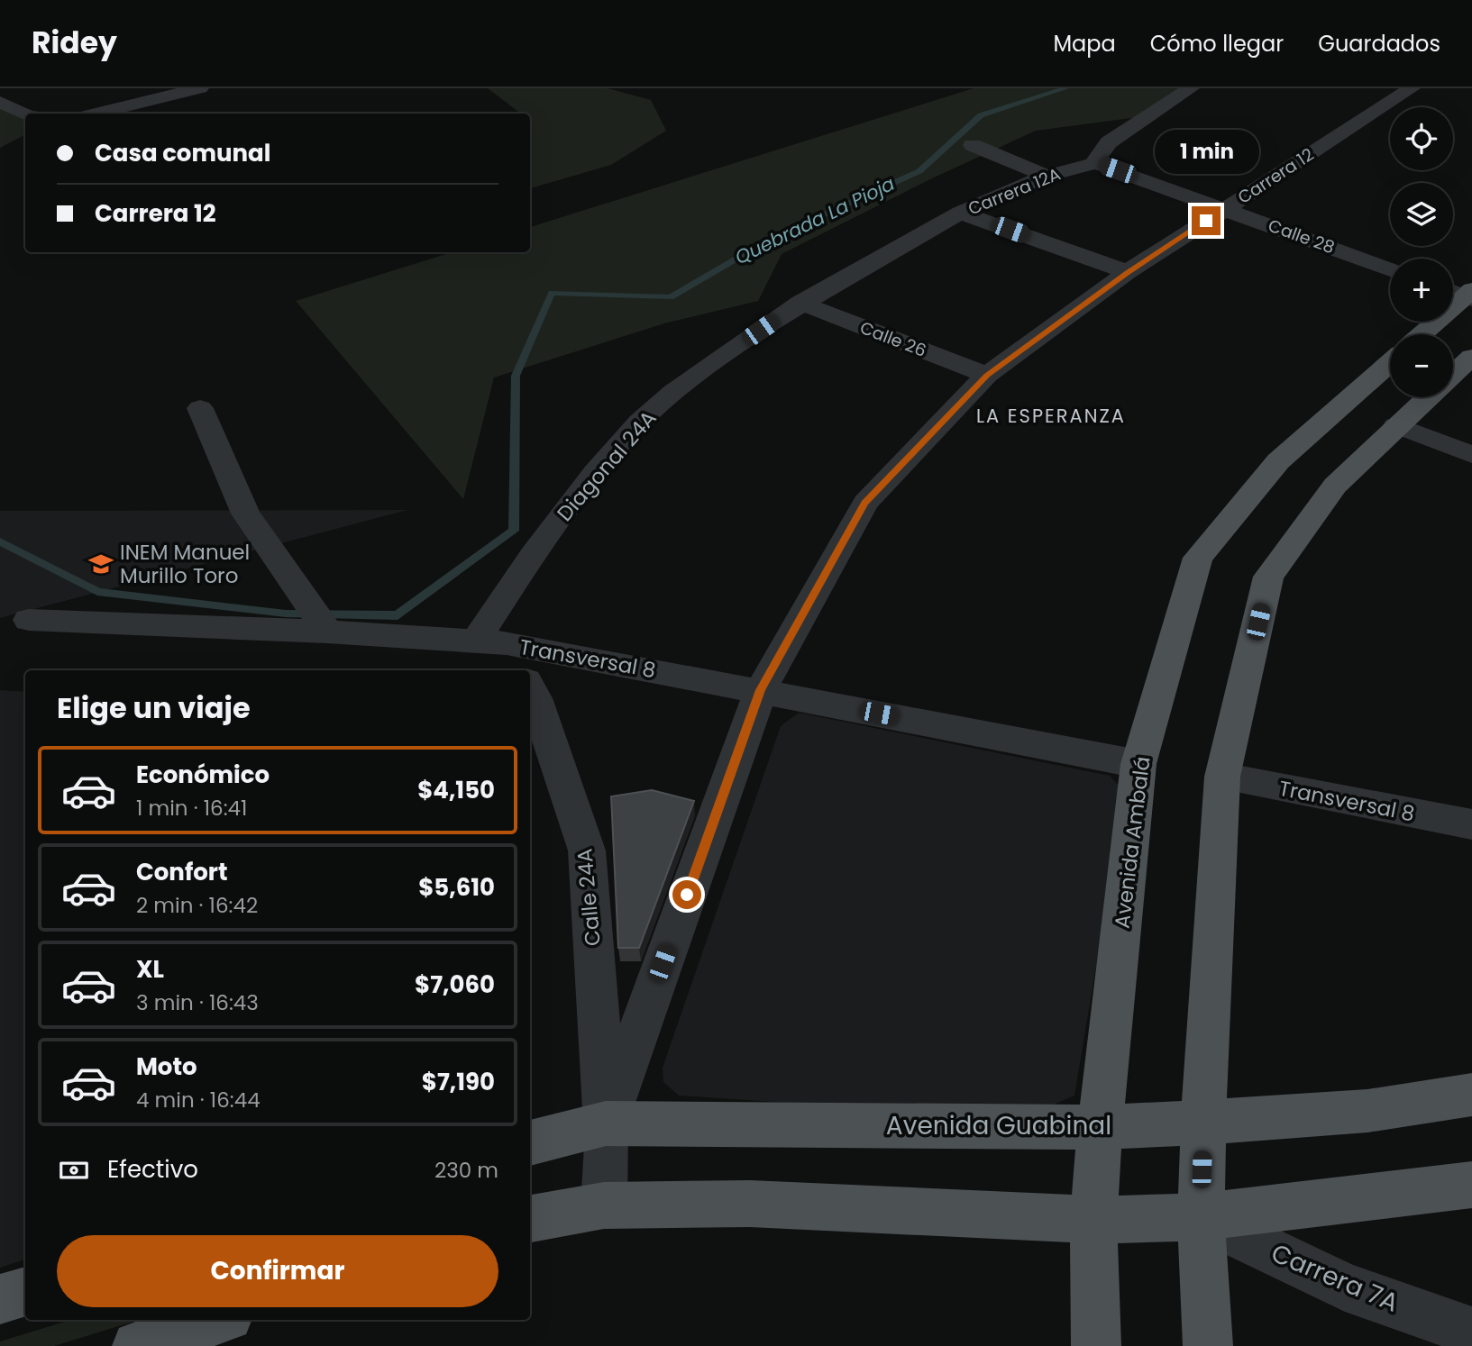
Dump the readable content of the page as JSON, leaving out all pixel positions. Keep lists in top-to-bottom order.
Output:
{
  "streets": {
    "main road": ["Avenida Ambalá", "Avenida Guabinal"],
    "street": [
      "Carrera 12",
      "Carrera 12A",
      "Calle 28",
      "Calle 26",
      "Diagonal 24A",
      "Transversal 8",
      "Calle 24A",
      "Carrera 7A"
    ]
  },
  "crossings": [
    ["Carrera 12", "Carrera 12A"],
    ["Carrera 12", "Calle 28"],
    ["Carrera 12", "Calle 26"],
    ["Carrera 12", "Transversal 8"],
    ["Carrera 12", "Calle 24A"],
    ["Carrera 12", "Avenida Guabinal"],
    ["Carrera 12A", "Calle 28"],
    ["Carrera 12A", "Calle 26"],
    ["Carrera 12A", "Diagonal 24A"],
    ["Calle 26", "Diagonal 24A"],
    ["Diagonal 24A", "Transversal 8"],
    ["Transversal 8", "Avenida Ambalá"],
    ["Avenida Ambalá", "Avenida Guabinal"],
    ["Calle 24A", "Avenida Guabinal"]
  ],
  "districts": ["LA ESPERANZA"],
  "water": ["Quebrada La Pioja"],
  "places": {
    "school or university": ["INEM Manuel Murillo Toro"]
  },
  "page": {
    "header": "Ridey",
    "nav": ["Mapa", "Cómo llegar", "Guardados"],
    "map_buttons": ["+", "−"],
    "banner": ["Casa comunal", "Carrera 12"],
    "bubble": "1 min",
    "heading": "Elige un viaje",
    "list": [
      {
        "name": "Económico",
        "note": "1 min · 16:41",
        "value": "$4,150"
      },
      {
        "name": "Confort",
        "note": "2 min · 16:42",
        "value": "$5,610"
      },
      {
        "name": "XL",
        "note": "3 min · 16:43",
        "value": "$7,060"
      },
      {
        "name": "Moto",
        "note": "4 min · 16:44",
        "value": "$7,190"
      }
    ],
    "pay": ["Efectivo", "230 m"],
    "buttons": "Confirmar"
  }
}
